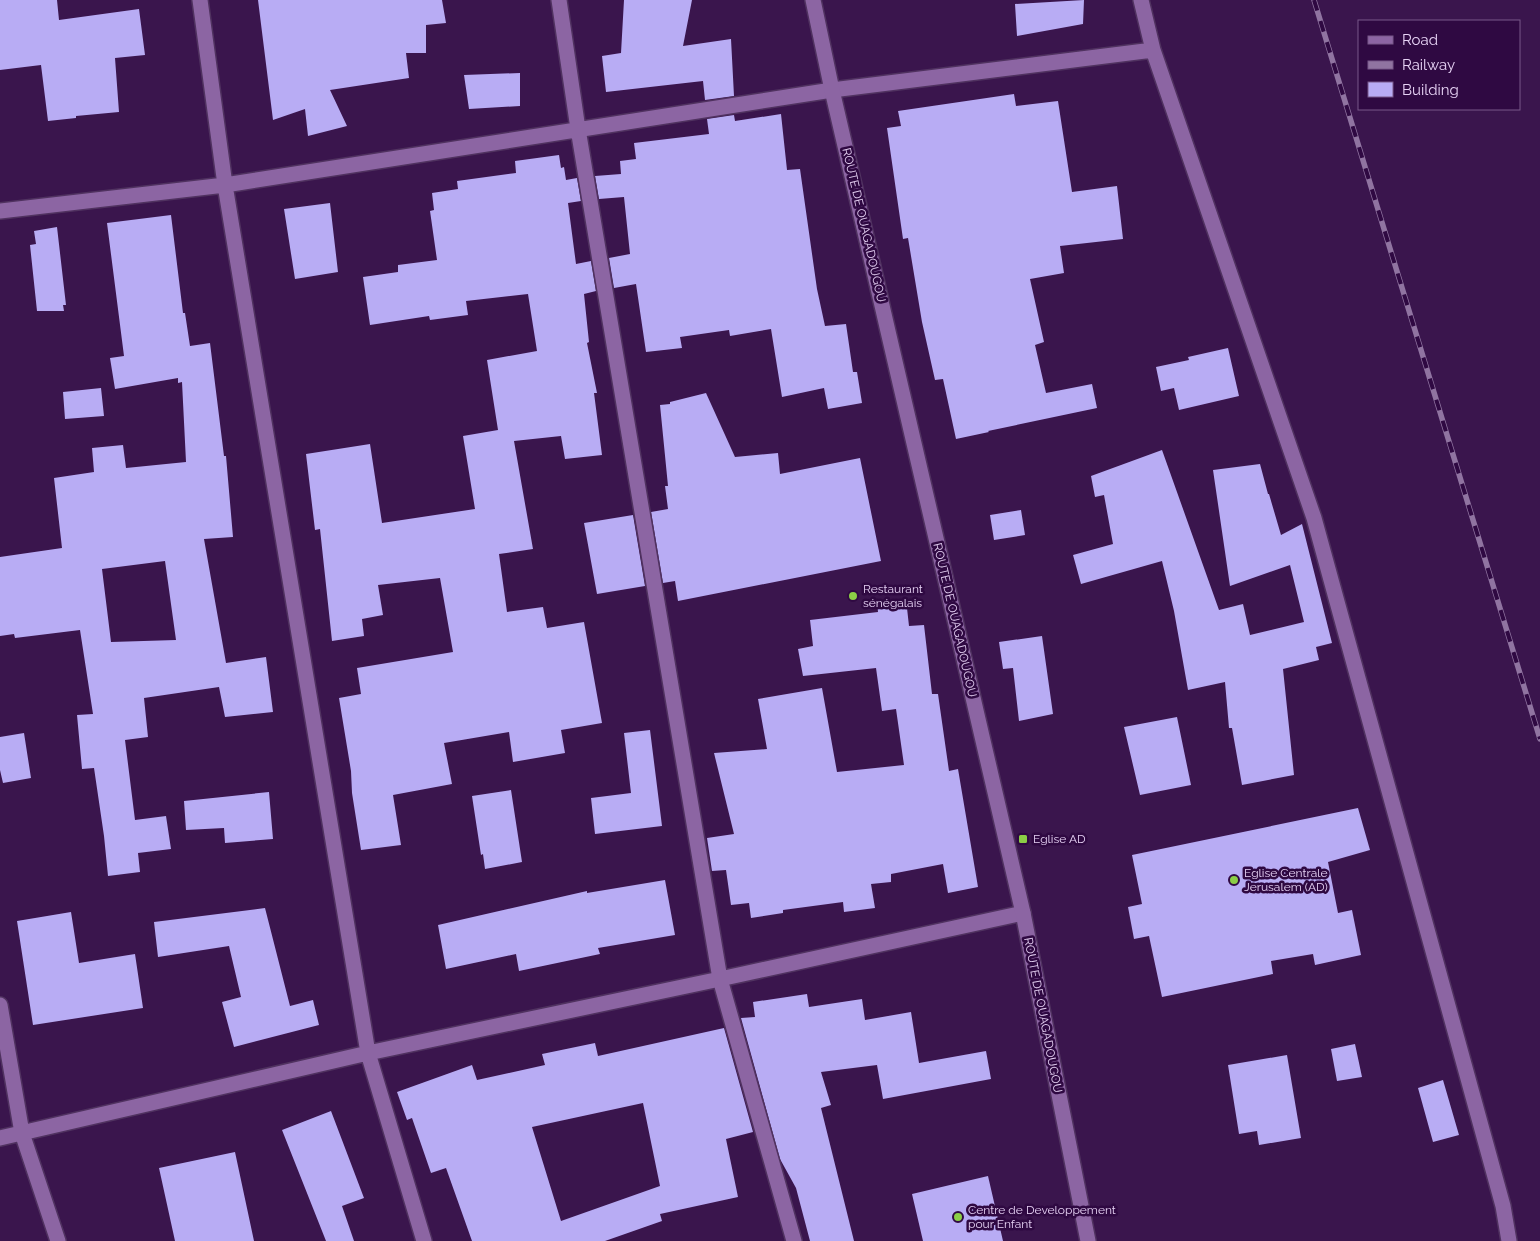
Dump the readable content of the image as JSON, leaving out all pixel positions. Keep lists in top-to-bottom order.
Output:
{
  "streets": {
    "street": ["ROUTE DE OUAGADOUGOU"]
  },
  "places": {
    "other": ["Restaurant sénégalais", "Eglise Centrale Jerusalem (AD)", "Centre de Developpement pour Enfant"],
    "transit": ["Eglise AD"]
  },
  "legend": ["Road", "Railway", "Building"]
}
